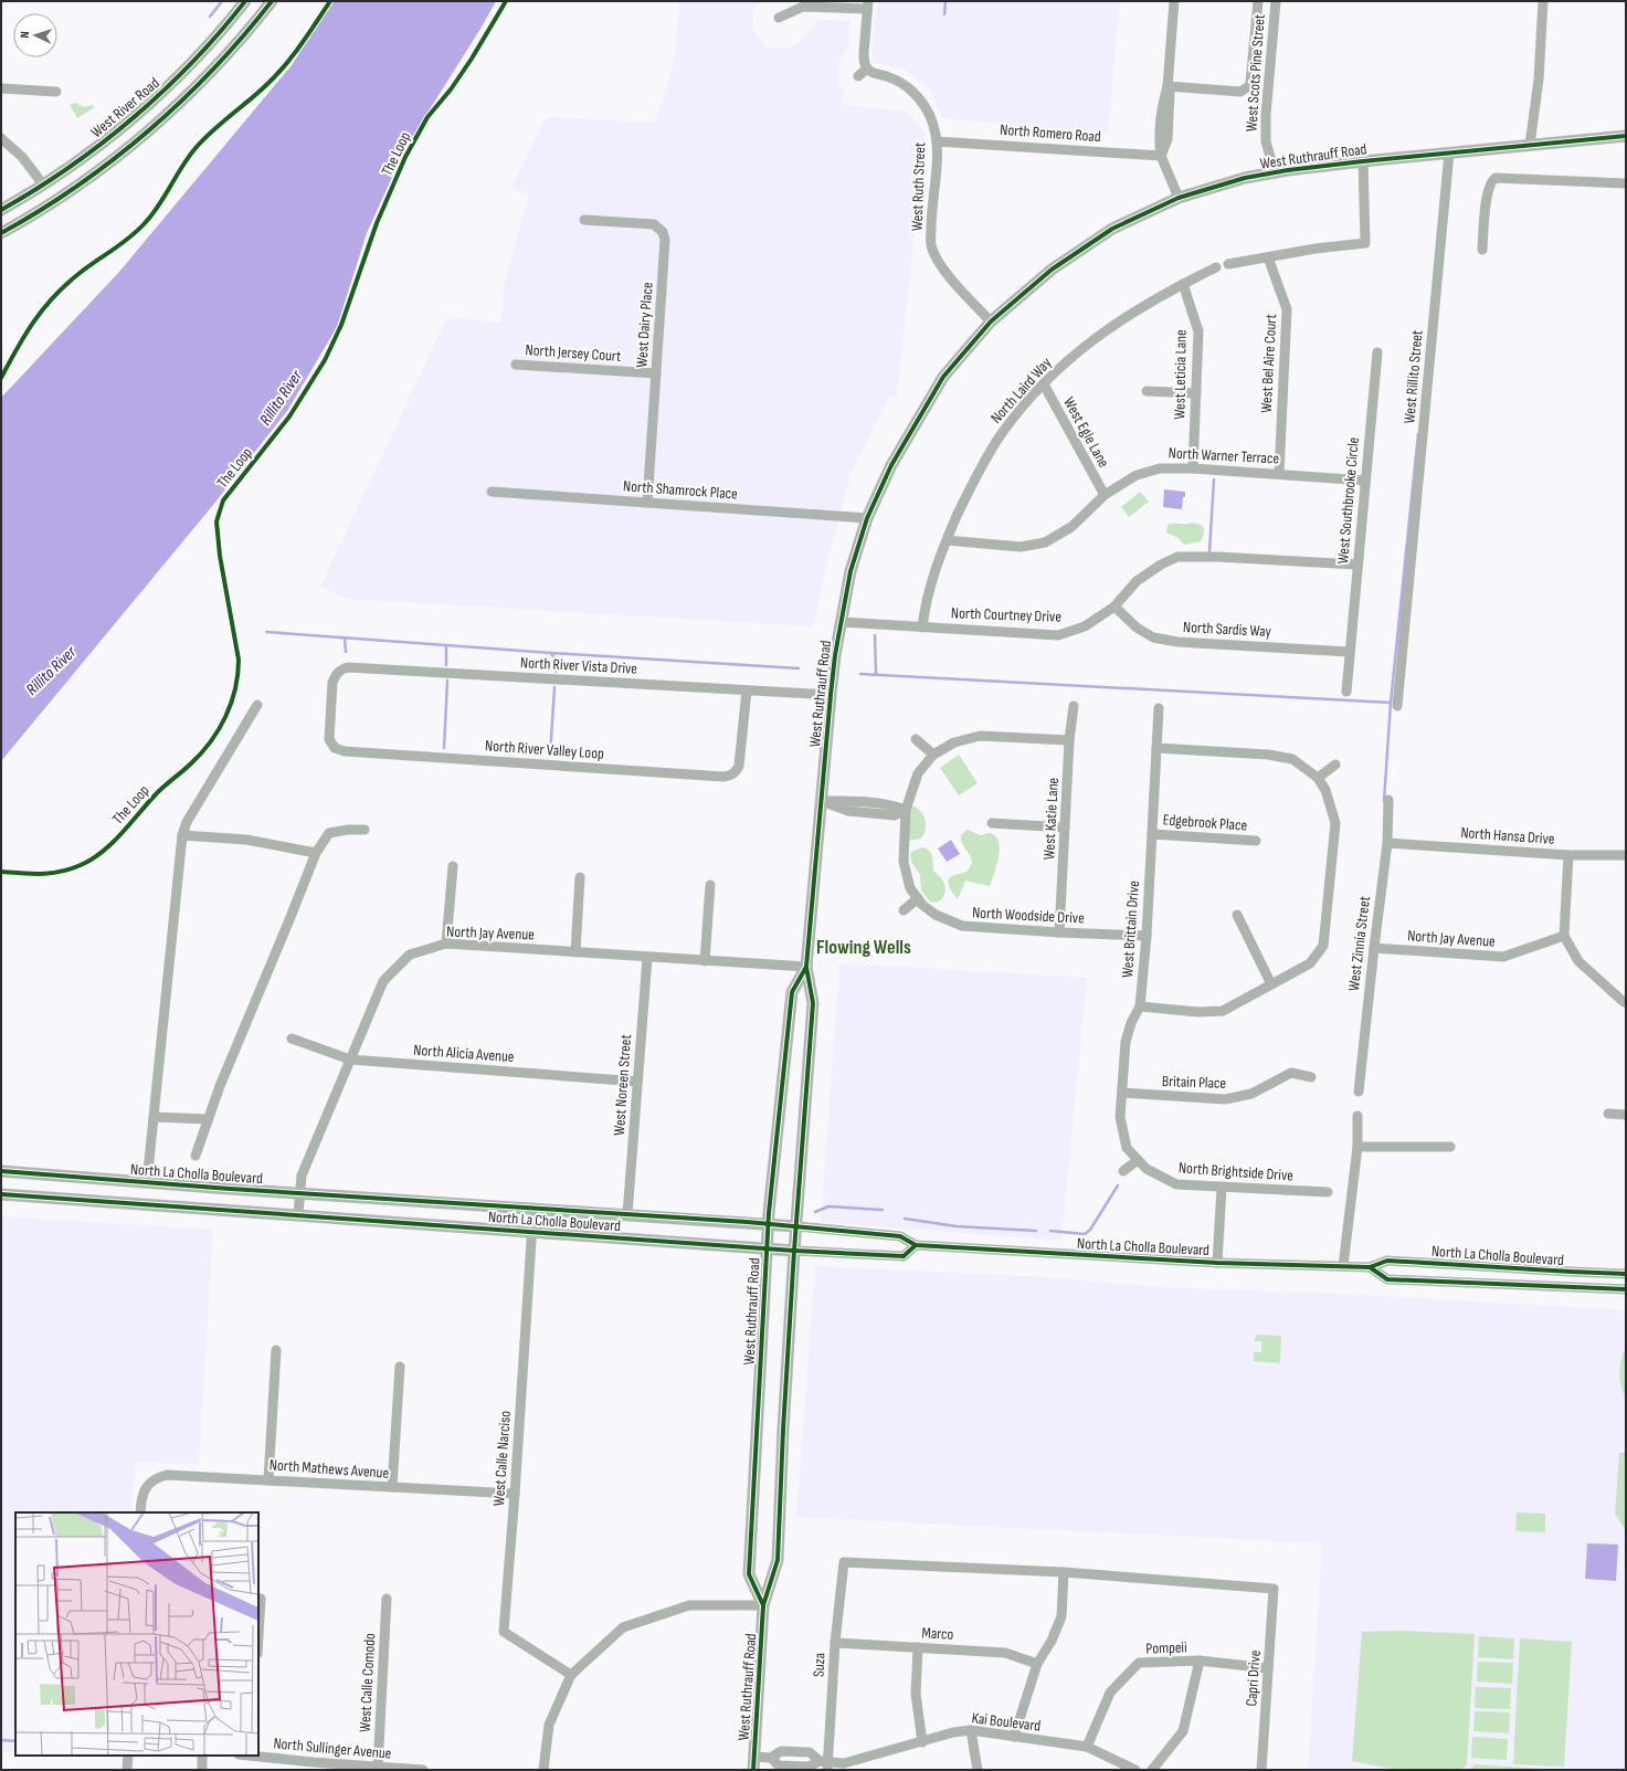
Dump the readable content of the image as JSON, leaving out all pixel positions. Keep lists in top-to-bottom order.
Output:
{
  "streets": {
    "main road": ["West River Road", "West Ruthrauff Road", "North La Cholla Boulevard"],
    "street": [
      "West Scots Pine Street",
      "North Romero Road",
      "West Ruth Street",
      "West Dairy Place",
      "North Jersey Court",
      "West Bel Aire Court",
      "West Leticia Lane",
      "West Rillito Street",
      "North Laird Way",
      "West Egle Lane",
      "North Warner Terrace",
      "North Shamrock Place",
      "West Southbrooke Circle",
      "North Courtney Drive",
      "North Sardis Way",
      "North River Vista Drive",
      "North River Valley Loop",
      "West Katie Lane",
      "Edgebrook Place",
      "North Hansa Drive",
      "North Woodside Drive",
      "West Brittain Drive",
      "North Jay Avenue",
      "West Zinnia Street",
      "North Alicia Avenue",
      "Britain Place",
      "West Noreen Street",
      "North Brightside Drive",
      "West Calle Narciso",
      "North Mathews Avenue",
      "Marco",
      "Pompeii",
      "Suza",
      "Capri Drive",
      "West Calle Comodo",
      "Kai Boulevard",
      "North Sullinger Avenue"
    ],
    "cycle path": ["The Loop"]
  },
  "crossings": [
    ["West Scots Pine Street", "West Ruthrauff Road"],
    ["North Romero Road", "West Ruth Street"],
    ["West Ruthrauff Road", "West Ruth Street"],
    ["West Ruthrauff Road", "West Rillito Street"],
    ["West Ruthrauff Road", "North Shamrock Place"],
    ["West Ruthrauff Road", "North Courtney Drive"],
    ["West Ruthrauff Road", "North River Vista Drive"],
    ["West Ruthrauff Road", "North Jay Avenue"],
    ["West Ruthrauff Road", "North La Cholla Boulevard"],
    ["West Ruthrauff Road", "Kai Boulevard"],
    ["West Dairy Place", "North Jersey Court"],
    ["West Dairy Place", "North Shamrock Place"],
    ["West Bel Aire Court", "North Warner Terrace"],
    ["West Leticia Lane", "North Laird Way"],
    ["West Leticia Lane", "North Warner Terrace"],
    ["North Laird Way", "West Egle Lane"],
    ["North Laird Way", "North Warner Terrace"],
    ["North Laird Way", "North Courtney Drive"],
    ["West Egle Lane", "North Warner Terrace"],
    ["North Warner Terrace", "West Southbrooke Circle"],
    ["West Southbrooke Circle", "North Courtney Drive"],
    ["West Southbrooke Circle", "North Sardis Way"],
    ["North Courtney Drive", "North Sardis Way"],
    ["North River Vista Drive", "North River Valley Loop"],
    ["West Katie Lane", "North Woodside Drive"],
    ["Edgebrook Place", "West Brittain Drive"],
    ["North Hansa Drive", "West Zinnia Street"],
    ["North Woodside Drive", "West Brittain Drive"],
    ["West Brittain Drive", "Britain Place"],
    ["West Brittain Drive", "North Brightside Drive"],
    ["North Jay Avenue", "West Zinnia Street"],
    ["North Jay Avenue", "North Alicia Avenue"],
    ["North Jay Avenue", "West Noreen Street"],
    ["North Jay Avenue", "North La Cholla Boulevard"],
    ["North Alicia Avenue", "West Noreen Street"],
    ["West Noreen Street", "North La Cholla Boulevard"],
    ["North La Cholla Boulevard", "West Calle Narciso"],
    ["West Calle Narciso", "North Mathews Avenue"],
    ["Marco", "Suza"],
    ["Pompeii", "Capri Drive"],
    ["Pompeii", "Kai Boulevard"],
    ["Suza", "Capri Drive"],
    ["Suza", "Kai Boulevard"],
    ["West Calle Comodo", "North Sullinger Avenue"]
  ],
  "districts": ["Flowing Wells"],
  "water": ["Rillito River"],
  "north": "left"
}
